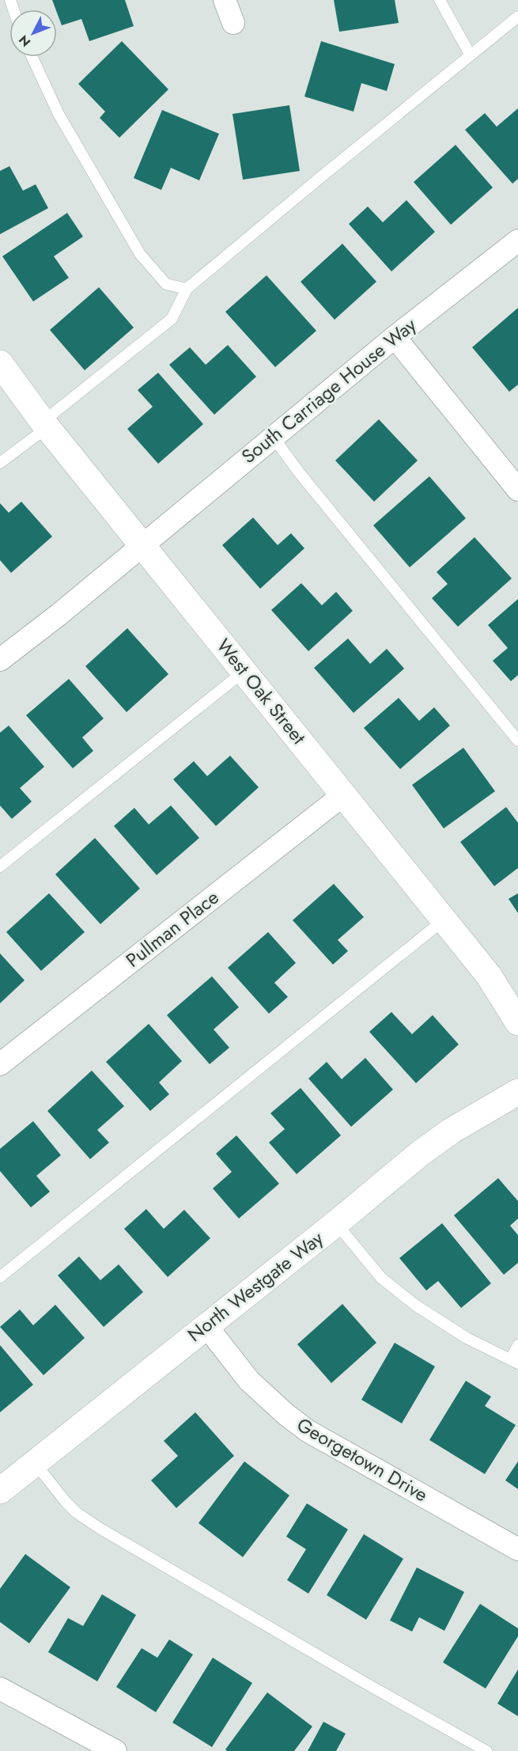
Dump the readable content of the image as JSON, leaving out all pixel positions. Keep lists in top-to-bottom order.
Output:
{
  "streets": {
    "street": [
      "South Carriage House Way",
      "West Oak Street",
      "Pullman Place",
      "North Westgate Way",
      "Georgetown Drive"
    ]
  },
  "crossings": [
    ["South Carriage House Way", "West Oak Street"],
    ["West Oak Street", "Pullman Place"],
    ["North Westgate Way", "Georgetown Drive"]
  ],
  "north": "bottom left"
}
